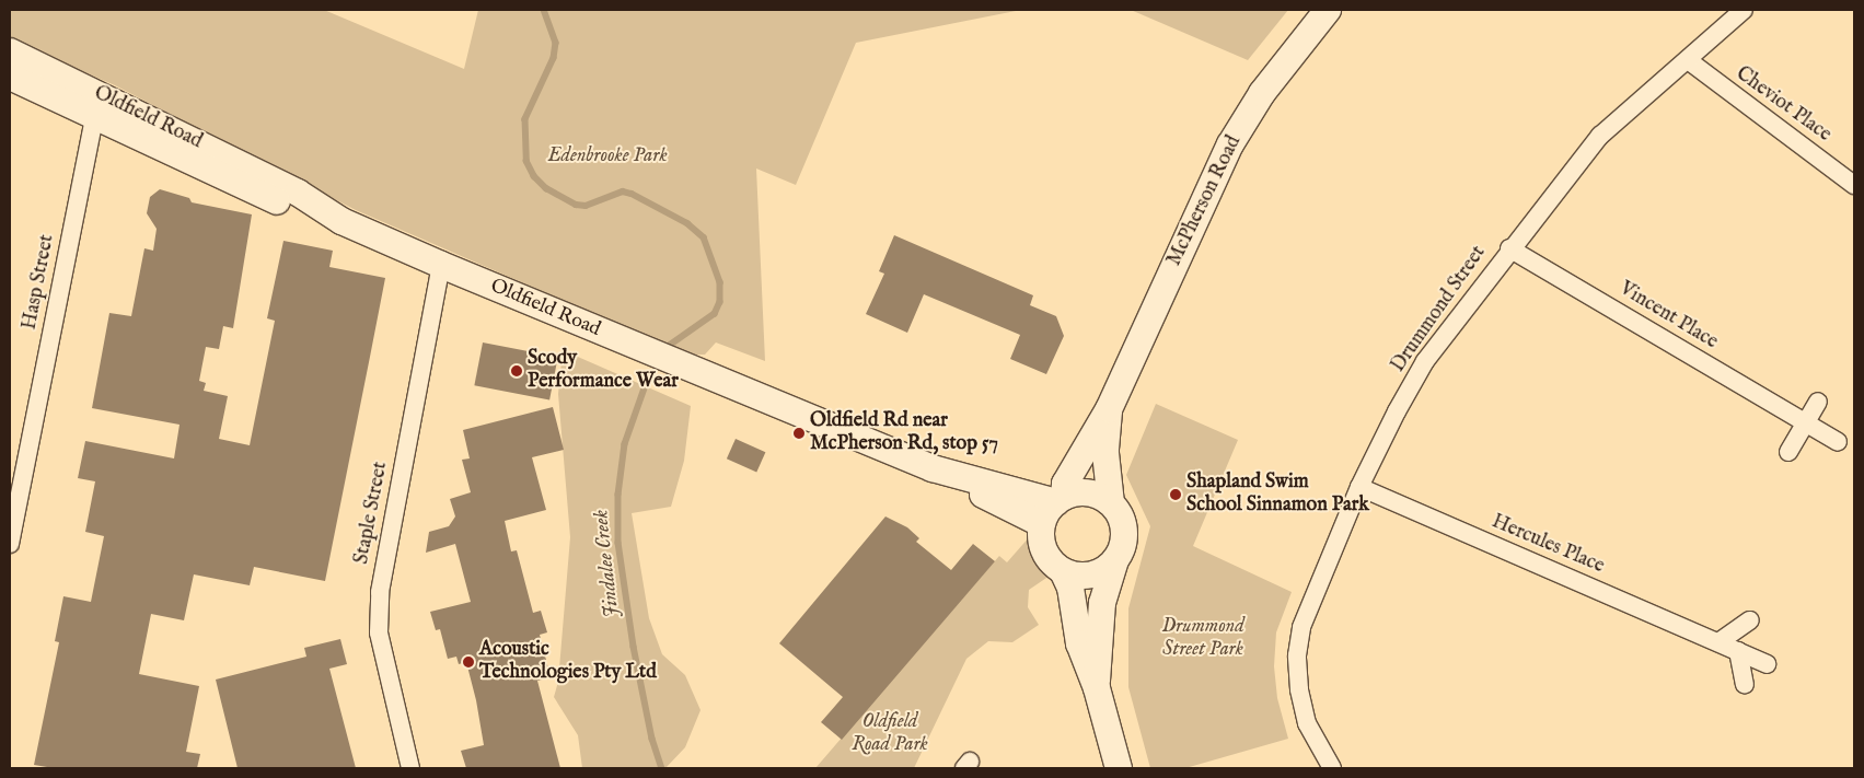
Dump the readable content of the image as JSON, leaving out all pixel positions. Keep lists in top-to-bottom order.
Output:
{
  "streets": {
    "street": [
      "Cheviot Place",
      "Oldfield Road",
      "McPherson Road",
      "Hasp Street",
      "Drummond Street",
      "Vincent Place",
      "Staple Street",
      "Hercules Place"
    ]
  },
  "crossings": [
    ["Cheviot Place", "Drummond Street"],
    ["Oldfield Road", "Hasp Street"],
    ["Oldfield Road", "Staple Street"],
    ["Drummond Street", "Vincent Place"],
    ["Drummond Street", "Hercules Place"]
  ],
  "water": ["Jindalee Creek"],
  "parks": ["Edenbrooke Park", "Drummond Street Park", "Oldfield Road Park"],
  "places": [
    "Scody Performance Wear",
    "Oldfield Rd near McPherson Rd, stop 57",
    "Shapland Swim School Sinnamon Park",
    "Acoustic Technologies Pty Ltd"
  ]
}
